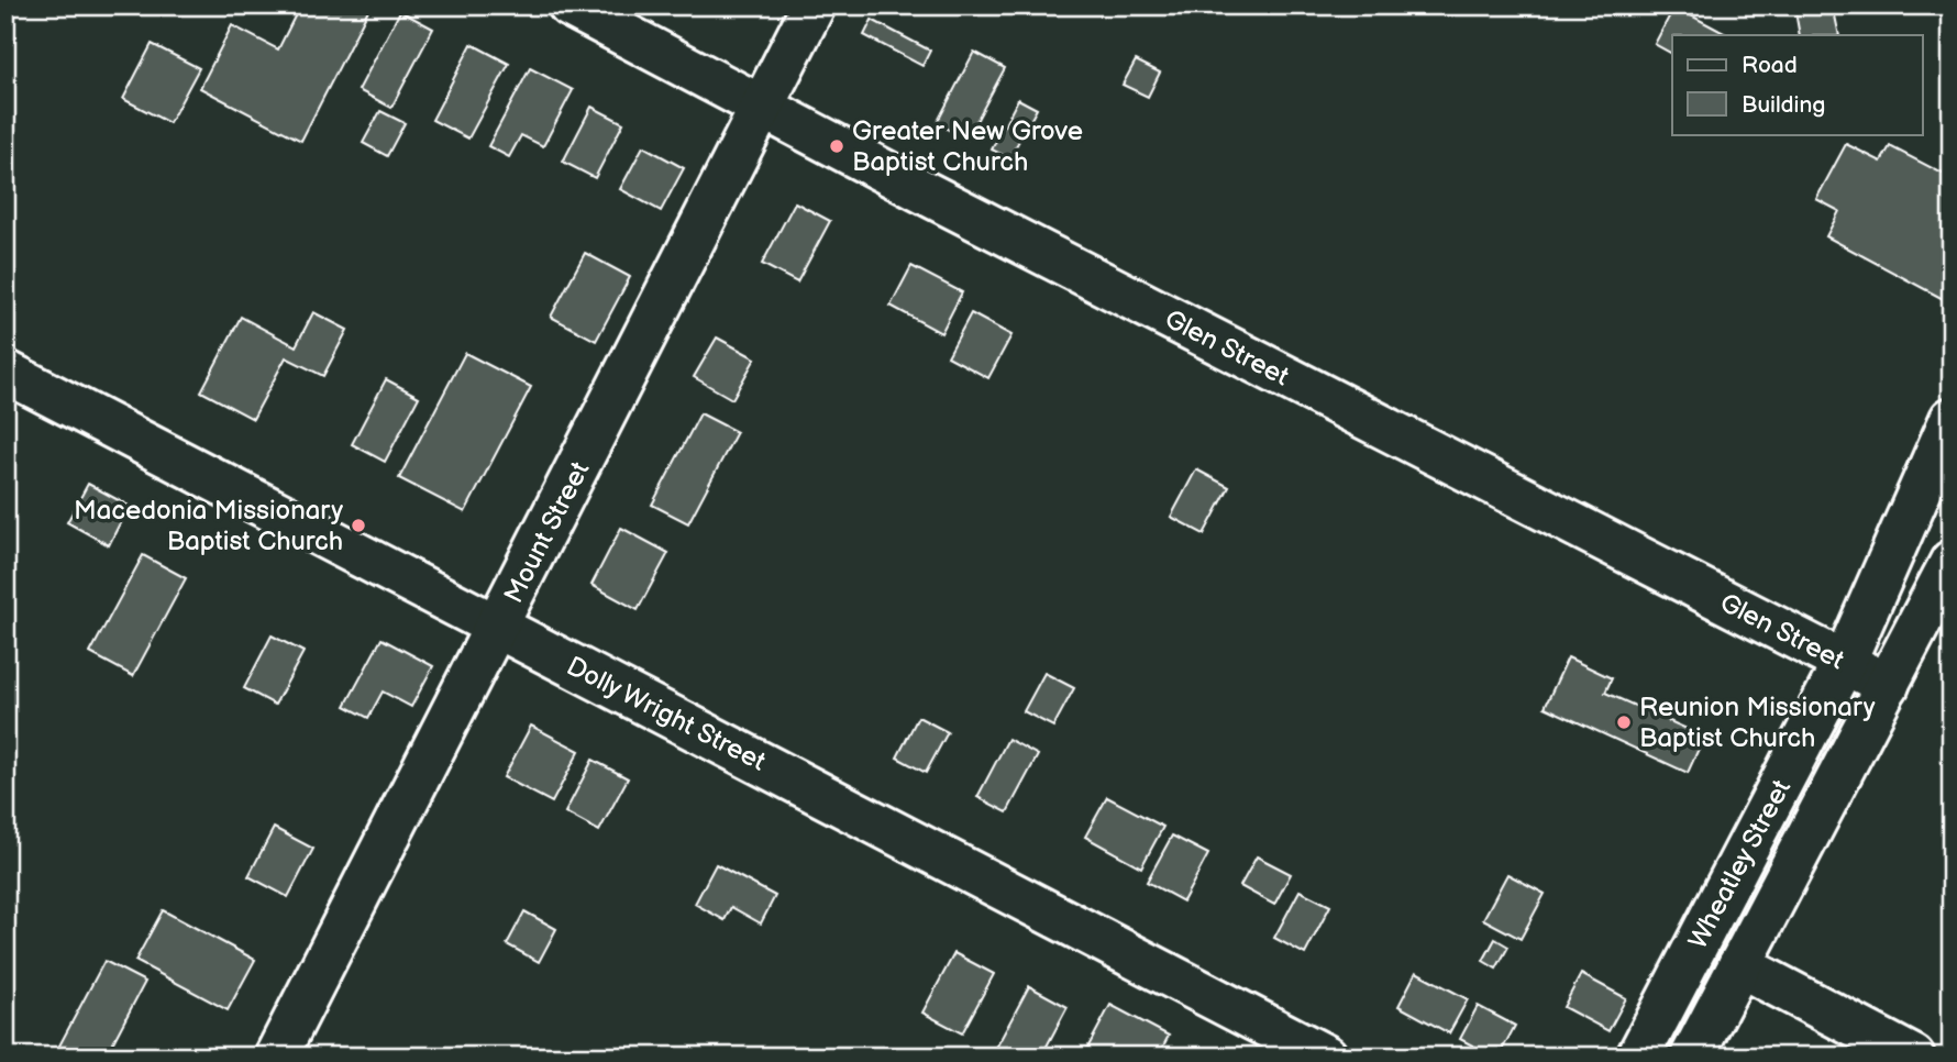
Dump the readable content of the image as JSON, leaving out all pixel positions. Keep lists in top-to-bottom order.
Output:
{
  "streets": {
    "street": [
      "Glen Street",
      "Mount Street",
      "Dolly Wright Street",
      "Wheatley Street"
    ]
  },
  "crossings": [
    ["Glen Street", "Mount Street"],
    ["Glen Street", "Wheatley Street"],
    ["Mount Street", "Dolly Wright Street"]
  ],
  "places": ["Greater New Grove Baptist Church", "Macedonia Missionary Baptist Church", "Reunion Missionary Baptist Church"],
  "legend": ["Road", "Building"]
}
